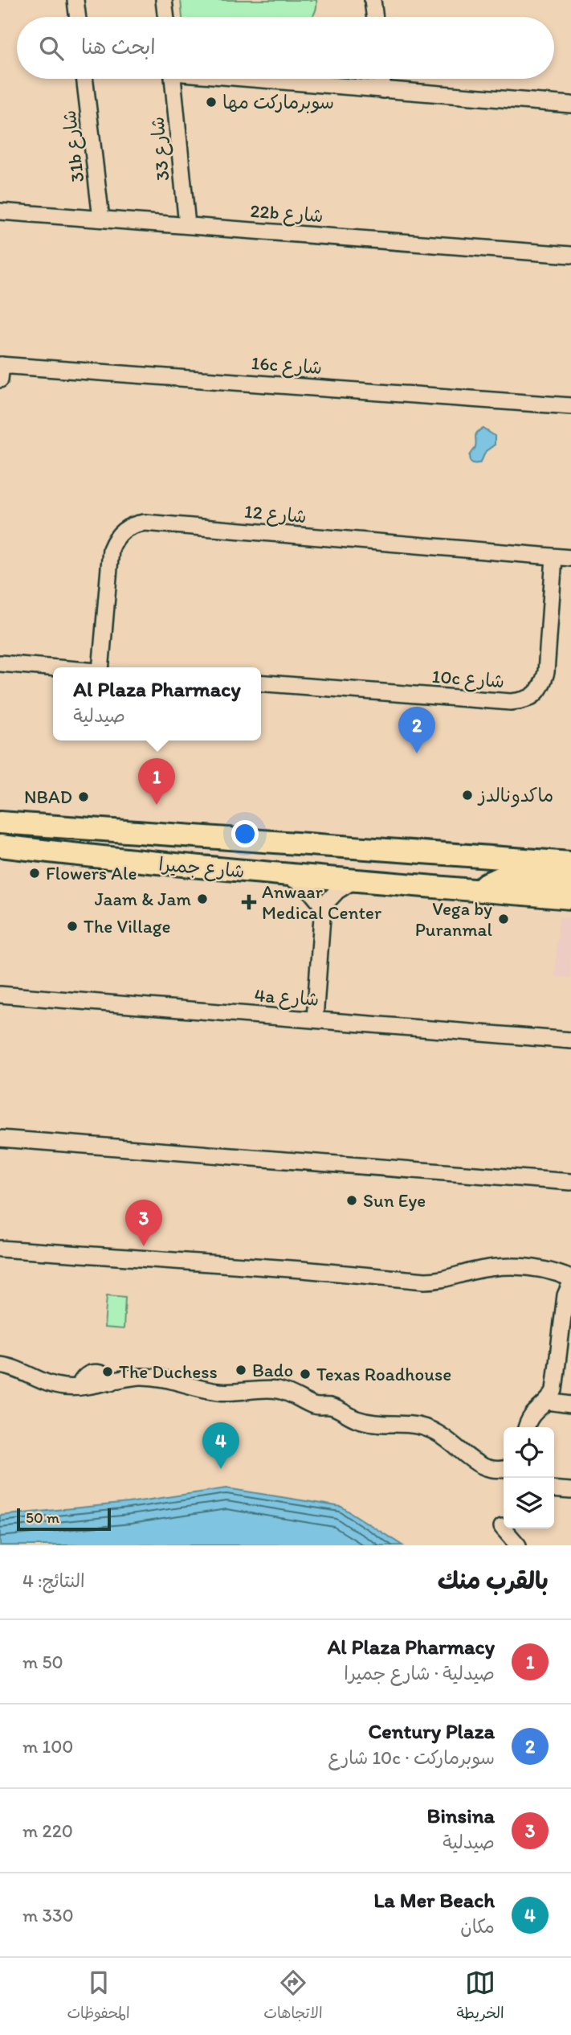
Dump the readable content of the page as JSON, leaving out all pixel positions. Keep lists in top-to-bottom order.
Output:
{
  "streets": {
    "main road": ["شارع جميرا"],
    "street": [
      "31b شارع",
      "شارع 33",
      "22b شارع",
      "16c شارع",
      "شارع 12",
      "10c شارع",
      "4a شارع"
    ]
  },
  "crossings": [
    ["31b شارع", "22b شارع"],
    ["شارع 33", "22b شارع"],
    ["شارع 12", "10c شارع"]
  ],
  "places": {
    "other": [
      "سوبرماركت مها",
      "ماكدونالدز",
      "NBAD",
      "Flowers Ale",
      "Jaam & Jam",
      "Vega by Puranmal",
      "The Village",
      "Sun Eye",
      "Bado",
      "The Duchess",
      "Texas Roadhouse"
    ],
    "health": ["Anwaar Medical Center"]
  },
  "scale_bar": "50 m",
  "page": {
    "search": "ابحث هنا",
    "popup": ["Al Plaza Pharmacy", "صيدلية"],
    "pins": [
      "2",
      "1",
      "3",
      "4"
    ],
    "scale": "50 m",
    "heading": ["بالقرب منك", "النتائج: 4"],
    "list": [
      {
        "mark": "1",
        "name": "Al Plaza Pharmacy",
        "note": "صيدلية · شارع جميرا",
        "value": "50 m"
      },
      {
        "mark": "2",
        "name": "Century Plaza",
        "note": "سوبرماركت · 10c شارع",
        "value": "100 m"
      },
      {
        "mark": "3",
        "name": "Binsina",
        "note": "صيدلية",
        "value": "220 m"
      },
      {
        "mark": "4",
        "name": "La Mer Beach",
        "note": "مكان",
        "value": "330 m"
      }
    ],
    "nav": ["الخريطة", "الاتجاهات", "المحفوظات"]
  }
}
